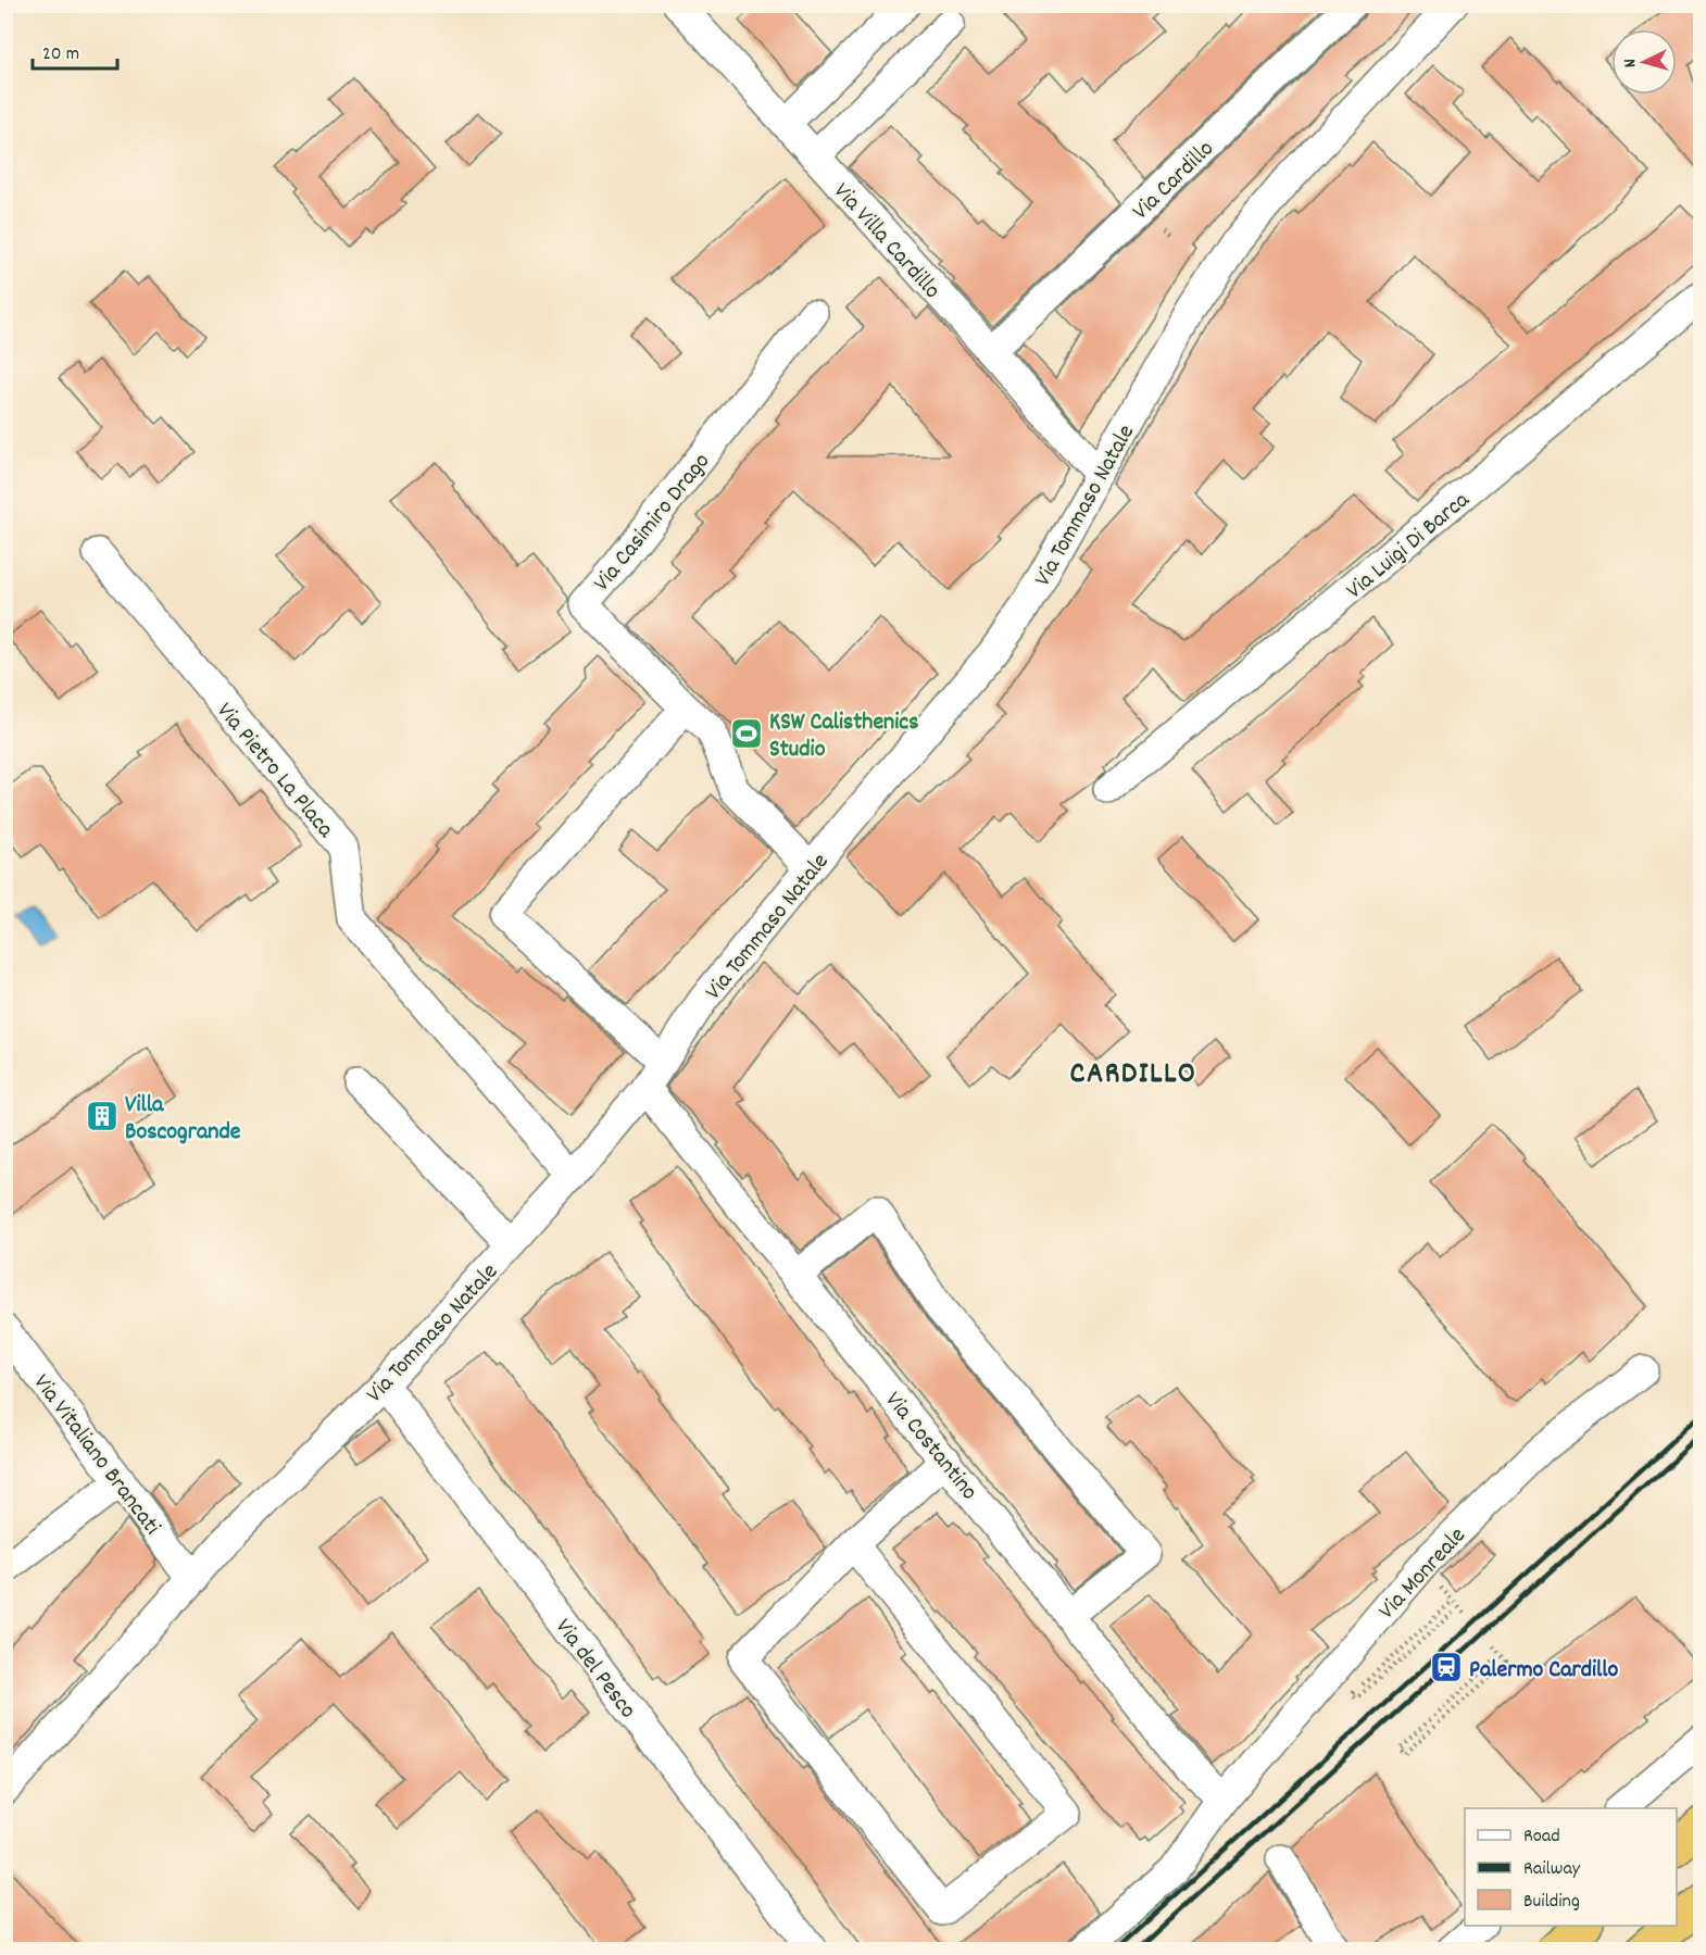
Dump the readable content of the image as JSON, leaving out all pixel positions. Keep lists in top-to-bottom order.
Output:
{
  "streets": {
    "street": [
      "Via Cardillo",
      "Via Villa Cardillo",
      "Via Tommaso Natale",
      "Via Casimiro Drago",
      "Via Luigi Di Barca",
      "Via Pietro La Placa",
      "Via Costantino",
      "Via Vitaliano Brancati",
      "Via Monreale",
      "Via del Pesco"
    ]
  },
  "crossings": [
    ["Via Cardillo", "Via Villa Cardillo"],
    ["Via Villa Cardillo", "Via Tommaso Natale"],
    ["Via Tommaso Natale", "Via Casimiro Drago"],
    ["Via Tommaso Natale", "Via Pietro La Placa"],
    ["Via Tommaso Natale", "Via Costantino"],
    ["Via Tommaso Natale", "Via Vitaliano Brancati"],
    ["Via Tommaso Natale", "Via del Pesco"],
    ["Via Costantino", "Via Monreale"]
  ],
  "districts": ["CARDILLO"],
  "places": {
    "sports": ["KSW Calisthenics Studio"],
    "building": ["Villa Boscogrande"],
    "station": ["Palermo Cardillo"]
  },
  "legend": ["Road", "Railway", "Building"],
  "scale_bar": "20 m",
  "north": "left"
}
